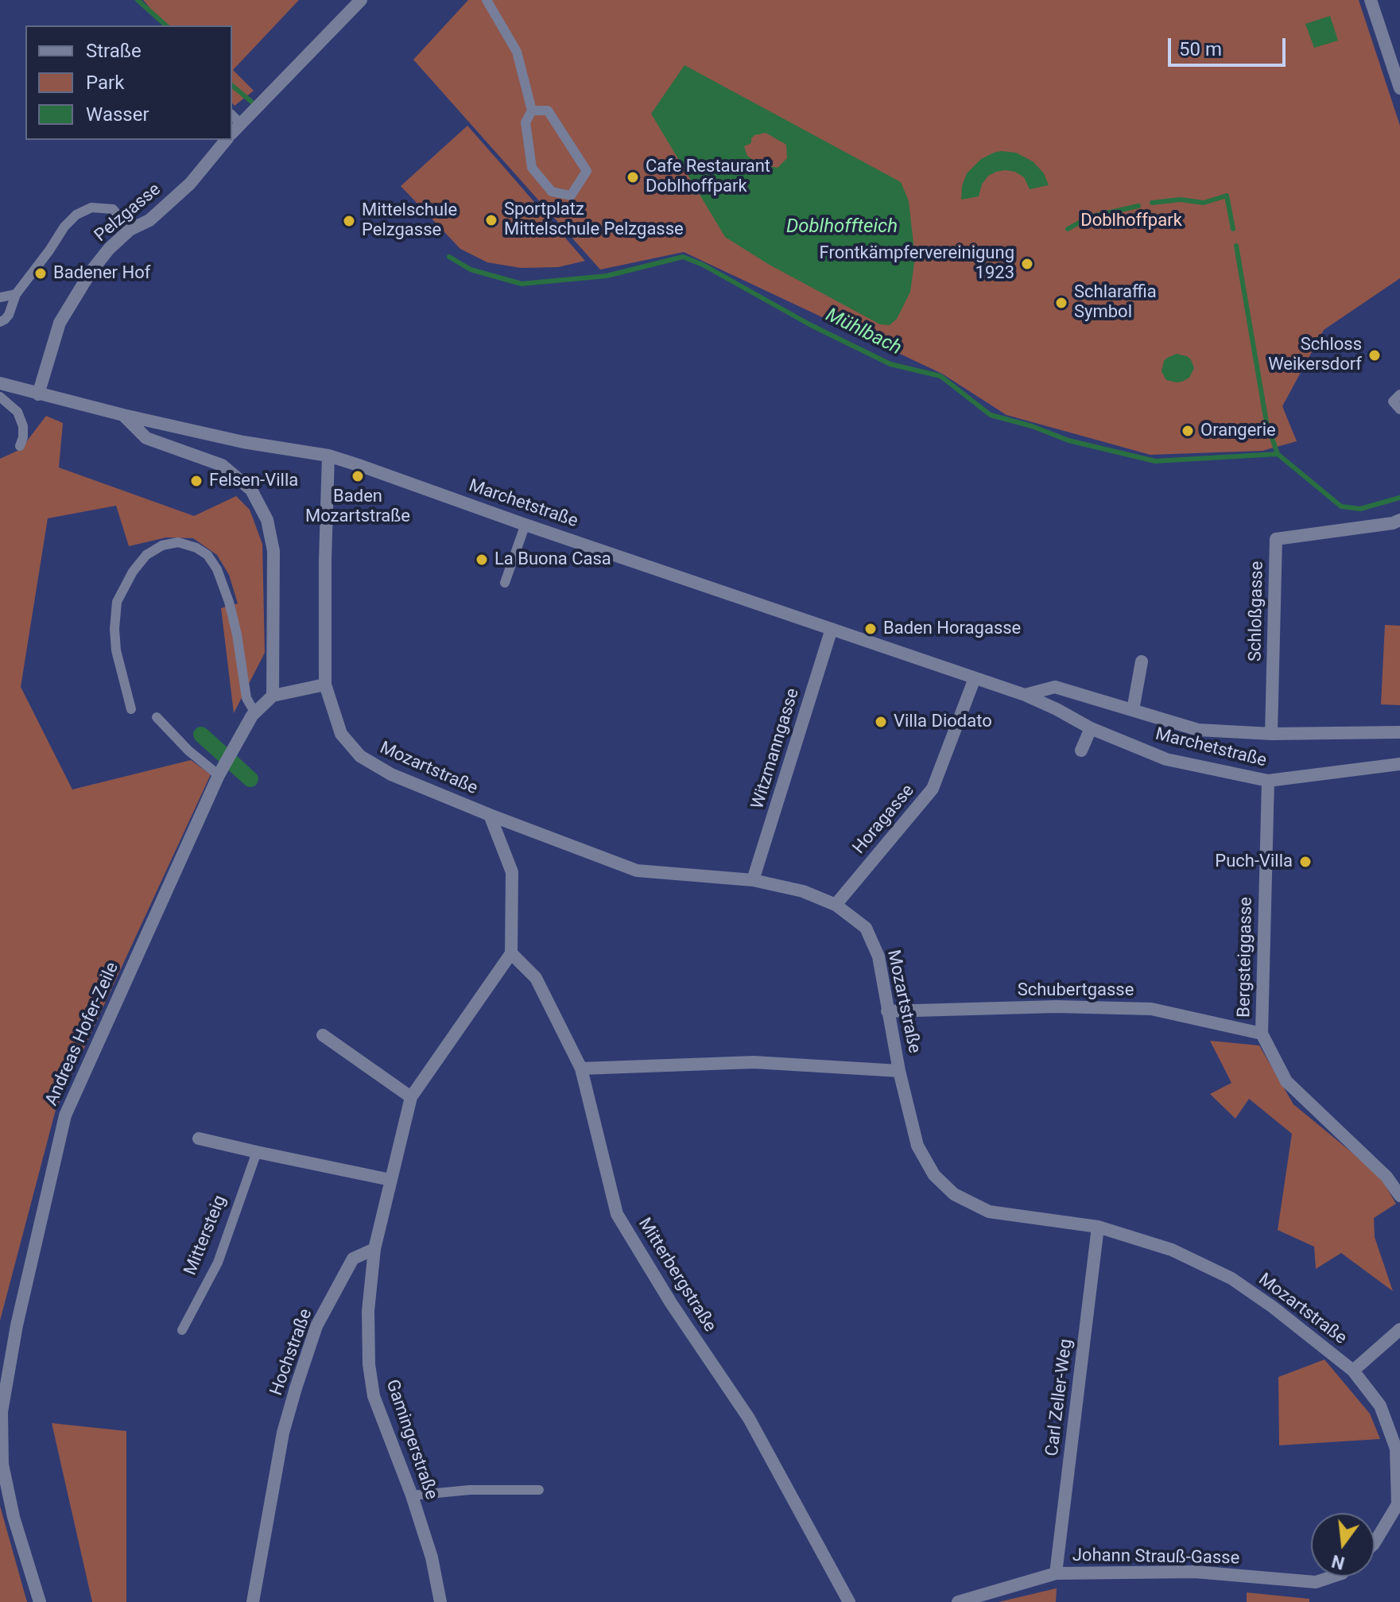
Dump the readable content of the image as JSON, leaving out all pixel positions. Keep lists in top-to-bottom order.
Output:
{
  "streets": {
    "street": [
      "Pelzgasse",
      "Marchetstraße",
      "Schloßgasse",
      "Witzmanngasse",
      "Mozartstraße",
      "Horagasse",
      "Bergsteiggasse",
      "Schubertgasse",
      "Andreas Hofer-Zeile",
      "Mitterbergstraße",
      "Hochstraße",
      "Carl Zeller-Weg",
      "Gamingerstraße",
      "Johann Strauß-Gasse"
    ],
    "lane": ["Mittersteig"]
  },
  "crossings": [
    ["Pelzgasse", "Marchetstraße"],
    ["Marchetstraße", "Schloßgasse"],
    ["Marchetstraße", "Witzmanngasse"],
    ["Marchetstraße", "Mozartstraße"],
    ["Marchetstraße", "Horagasse"],
    ["Marchetstraße", "Bergsteiggasse"],
    ["Witzmanngasse", "Mozartstraße"],
    ["Mozartstraße", "Horagasse"],
    ["Mozartstraße", "Schubertgasse"],
    ["Mozartstraße", "Carl Zeller-Weg"],
    ["Bergsteiggasse", "Schubertgasse"],
    ["Hochstraße", "Gamingerstraße"],
    ["Carl Zeller-Weg", "Johann Strauß-Gasse"]
  ],
  "water": ["Doblhoffteich", "Mühlbach"],
  "parks": ["Doblhoffpark"],
  "places": [
    "Cafe Restaurant Doblhoffpark",
    "Sportplatz Mittelschule Pelzgasse",
    "Mittelschule Pelzgasse",
    "Frontkämpfervereinigung 1923",
    "Badener Hof",
    "Schlaraffia Symbol",
    "Schloss Weikersdorf",
    "Orangerie",
    "Baden Mozartstraße",
    "Felsen-Villa",
    "La Buona Casa",
    "Baden Horagasse",
    "Villa Diodato",
    "Puch-Villa"
  ],
  "legend": ["Straße", "Park", "Wasser"],
  "scale_bar": "50 m",
  "north": "bottom"
}
